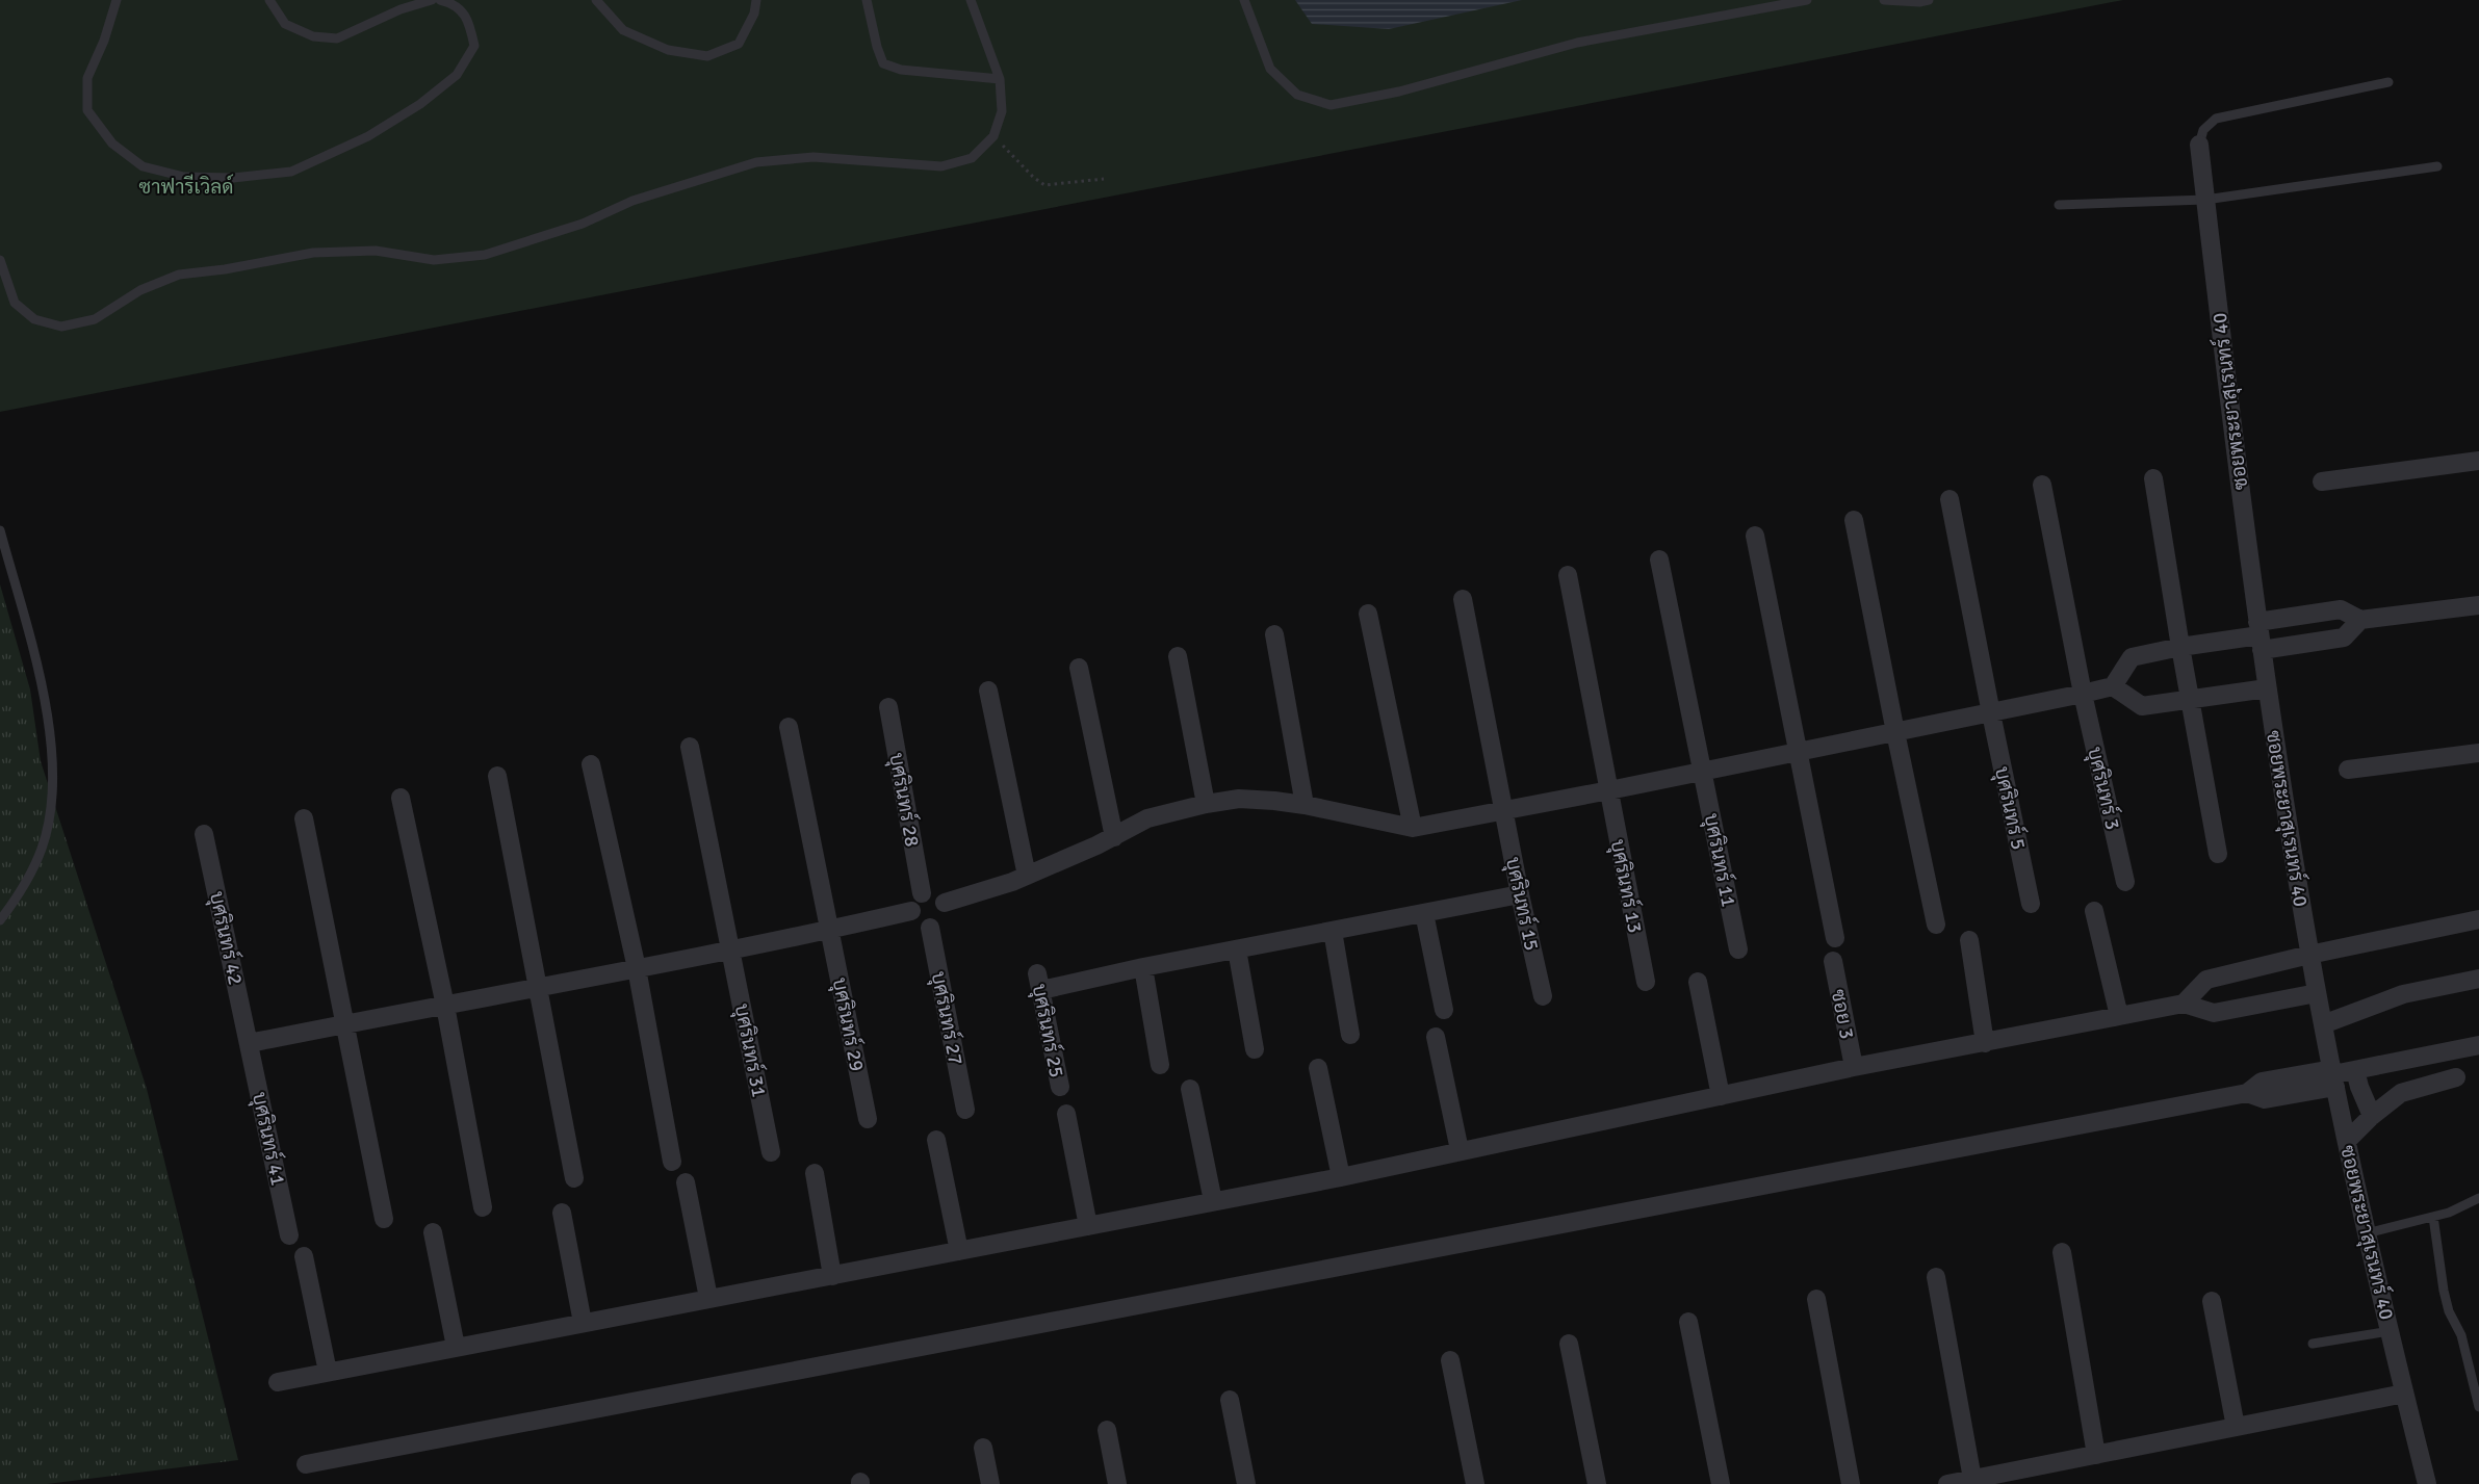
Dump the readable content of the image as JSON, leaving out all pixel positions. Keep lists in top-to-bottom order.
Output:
{
  "streets": {
    "street": [
      "ซอยพระยาสุเรนทร์ 40",
      "บุศรินทร์ 3",
      "บุศรินทร์ 28",
      "บุศรินทร์ 5",
      "บุศรินทร์ 11",
      "บุศรินทร์ 13",
      "บุศรินทร์ 15",
      "บุศรินทร์ 42",
      "ซอย 3",
      "บุศรินทร์ 27",
      "บุศรินทร์ 29",
      "บุศรินทร์ 25",
      "บุศรินทร์ 31",
      "บุศรินทร์ 41"
    ]
  },
  "crossings": [
    ["บุศรินทร์ 28", "บุศรินทร์ 27"],
    ["บุศรินทร์ 42", "บุศรินทร์ 41"]
  ],
  "parks": ["ซาฟารีเวิลด์"]
}
